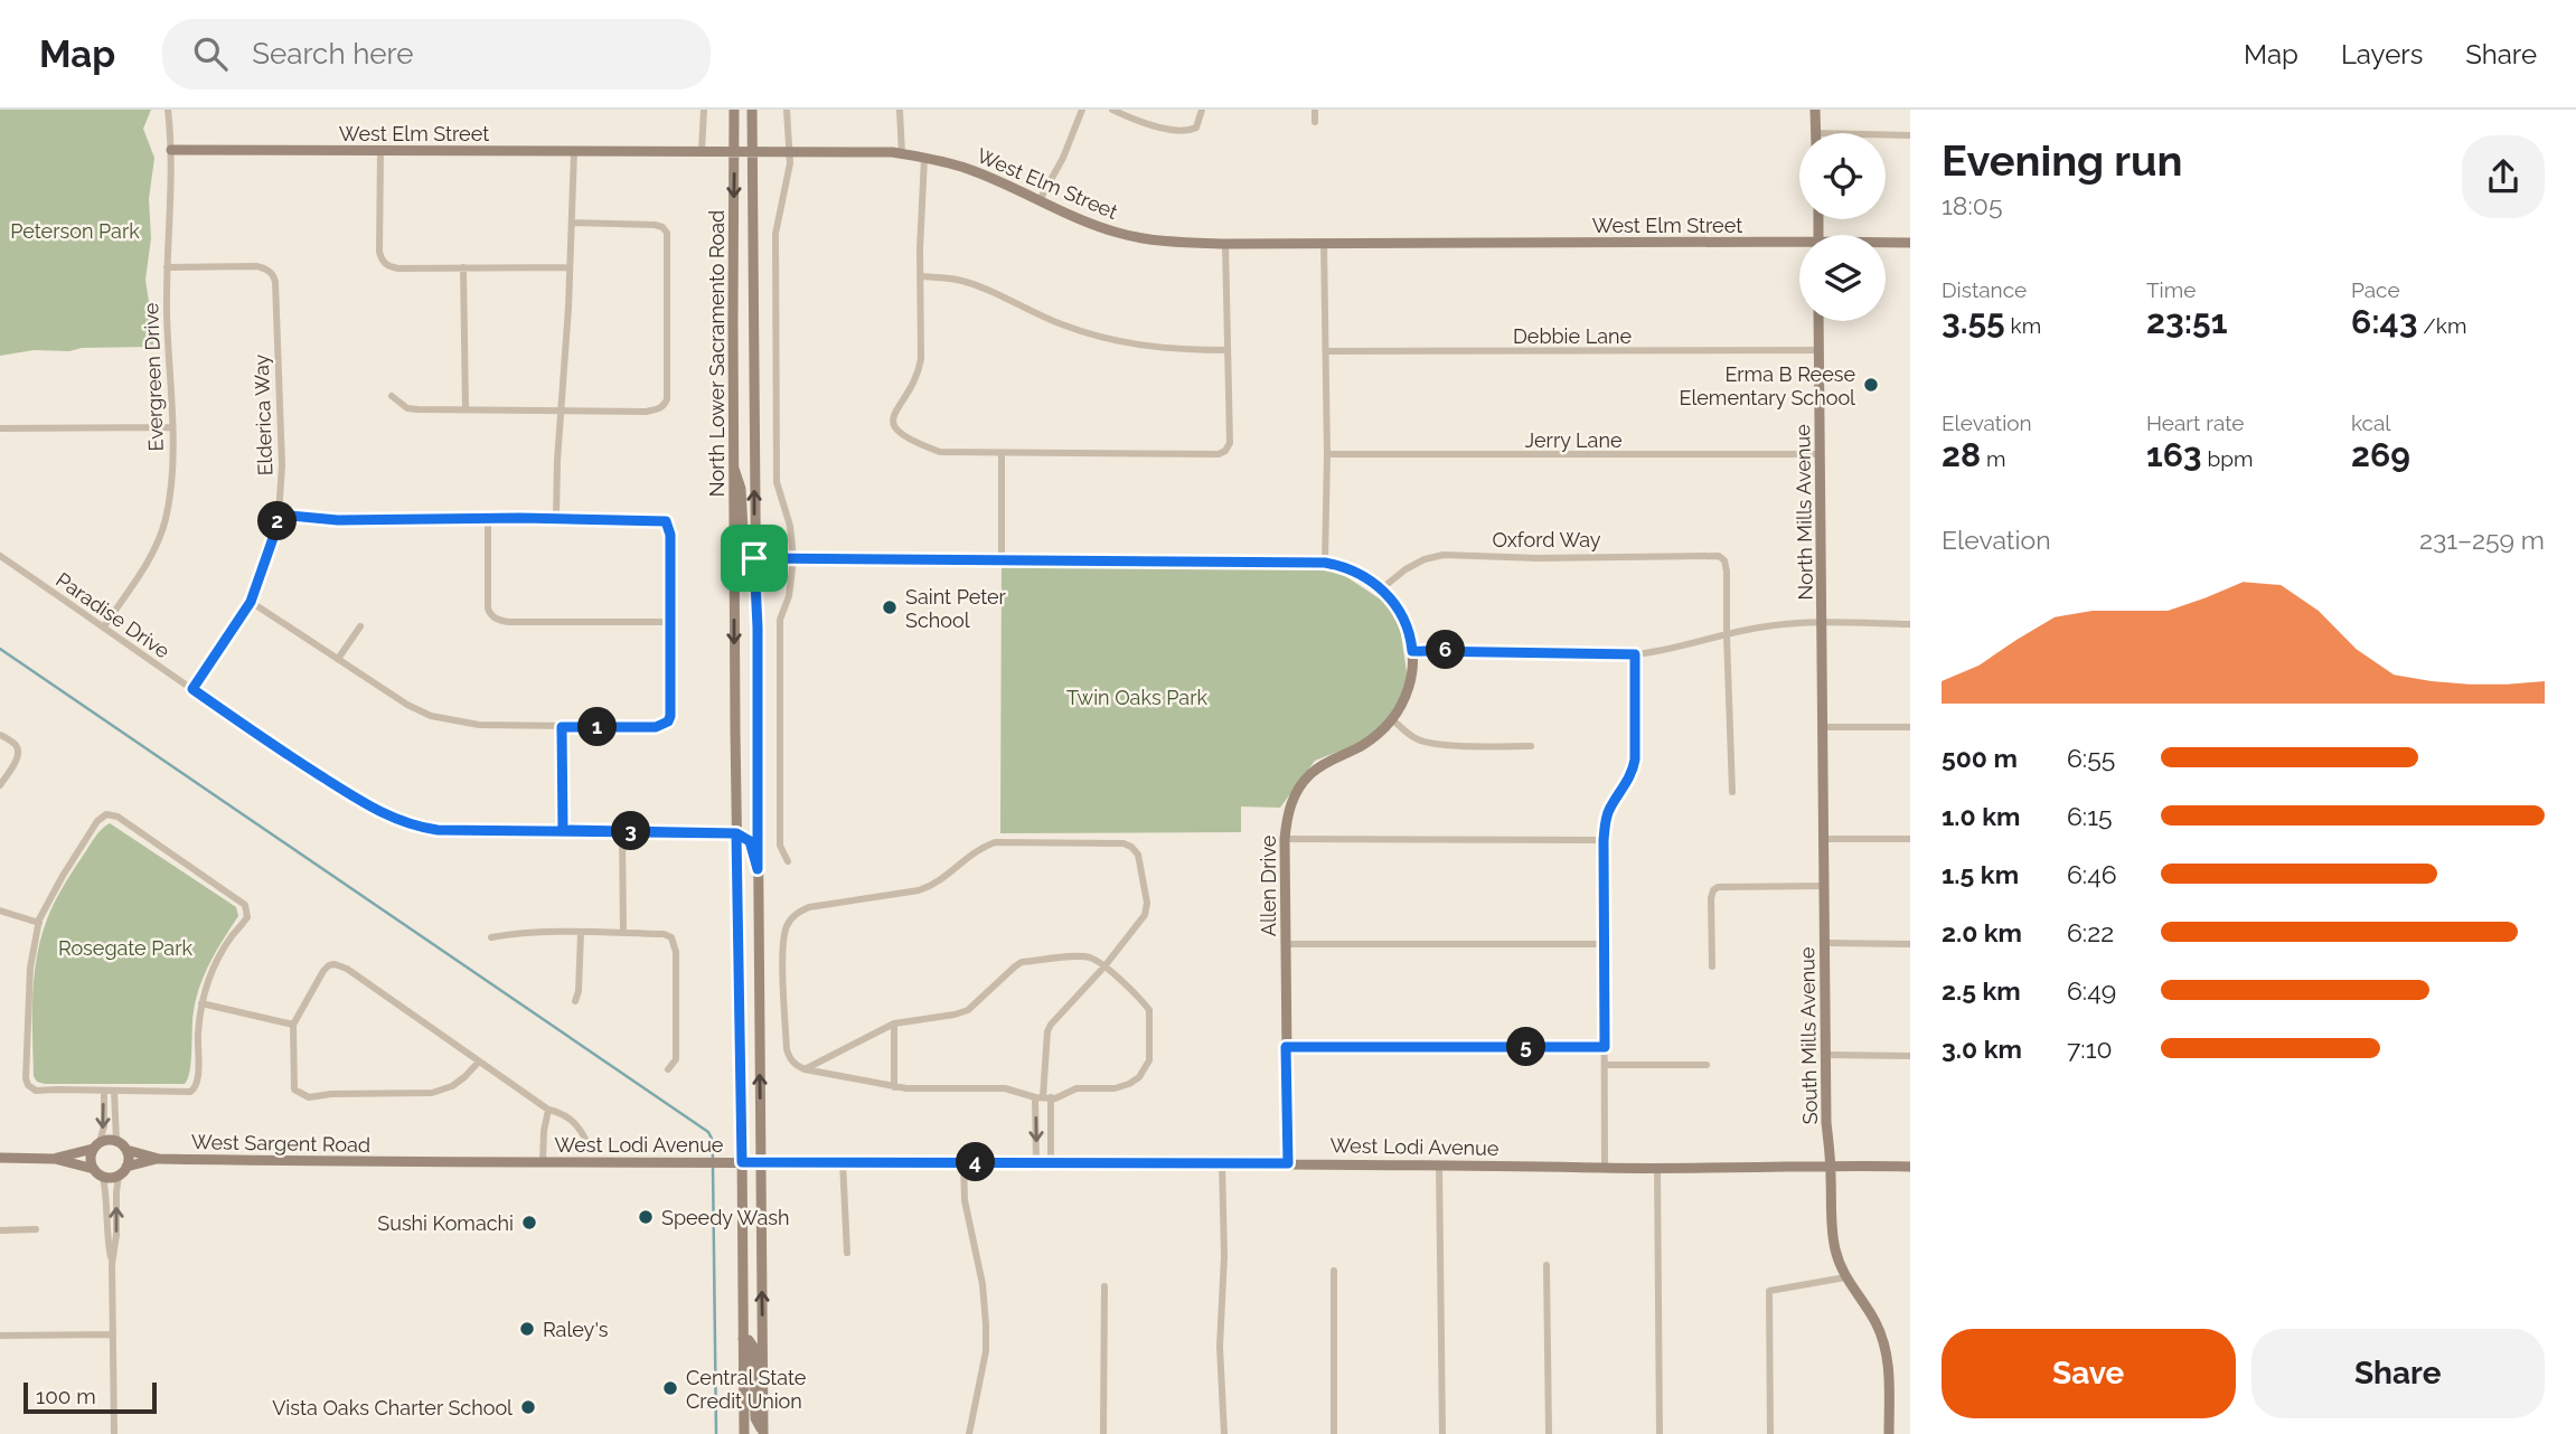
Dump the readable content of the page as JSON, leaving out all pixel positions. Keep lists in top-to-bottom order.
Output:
{
  "streets": {
    "street": [
      "West Elm Street",
      "Debbie Lane",
      "North Lower Sacramento Road",
      "Evergreen Drive",
      "Elderica Way",
      "Jerry Lane",
      "North Mills Avenue",
      "Oxford Way",
      "Paradise Drive",
      "Allen Drive",
      "South Mills Avenue",
      "West Sargent Road",
      "West Lodi Avenue"
    ]
  },
  "crossings": [
    ["West Elm Street", "North Lower Sacramento Road"],
    ["West Elm Street", "Evergreen Drive"],
    ["Debbie Lane", "North Mills Avenue"],
    ["North Lower Sacramento Road", "Paradise Drive"],
    ["North Lower Sacramento Road", "West Lodi Avenue"],
    ["Evergreen Drive", "Elderica Way"],
    ["Evergreen Drive", "Paradise Drive"],
    ["Elderica Way", "Paradise Drive"],
    ["Jerry Lane", "North Mills Avenue"],
    ["North Mills Avenue", "South Mills Avenue"],
    ["Allen Drive", "West Lodi Avenue"],
    ["South Mills Avenue", "West Lodi Avenue"],
    ["West Sargent Road", "West Lodi Avenue"]
  ],
  "parks": ["Peterson Park", "Twin Oaks Park", "Rosegate Park"],
  "places": [
    "Erma B Reese Elementary School",
    "Saint Peter School",
    "Speedy Wash",
    "Sushi Komachi",
    "Raley's",
    "Central State Credit Union",
    "Vista Oaks Charter School"
  ],
  "scale_bar": "100 m",
  "page": {
    "header": "Map",
    "search": "Search here",
    "nav": ["Map", "Layers", "Share"],
    "heading": ["Evening run", "18:05"],
    "stats": [
      ["Distance", "3.55 km"],
      ["Time", "23:51"],
      ["Pace", "6:43 /km"],
      ["Elevation", "28 m"],
      ["Heart rate", "163 bpm"],
      ["kcal", "269"]
    ],
    "pins": [
      "2",
      "6",
      "1",
      "3",
      "5",
      "4"
    ],
    "chart": ["Elevation", "231–259 m"],
    "list": [
      {
        "name": "500 m",
        "note": "6:55"
      },
      {
        "name": "1.0 km",
        "note": "6:15"
      },
      {
        "name": "1.5 km",
        "note": "6:46"
      },
      {
        "name": "2.0 km",
        "note": "6:22"
      },
      {
        "name": "2.5 km",
        "note": "6:49"
      },
      {
        "name": "3.0 km",
        "note": "7:10"
      }
    ],
    "buttons": ["Save", "Share"],
    "scale": "100 m"
  }
}
